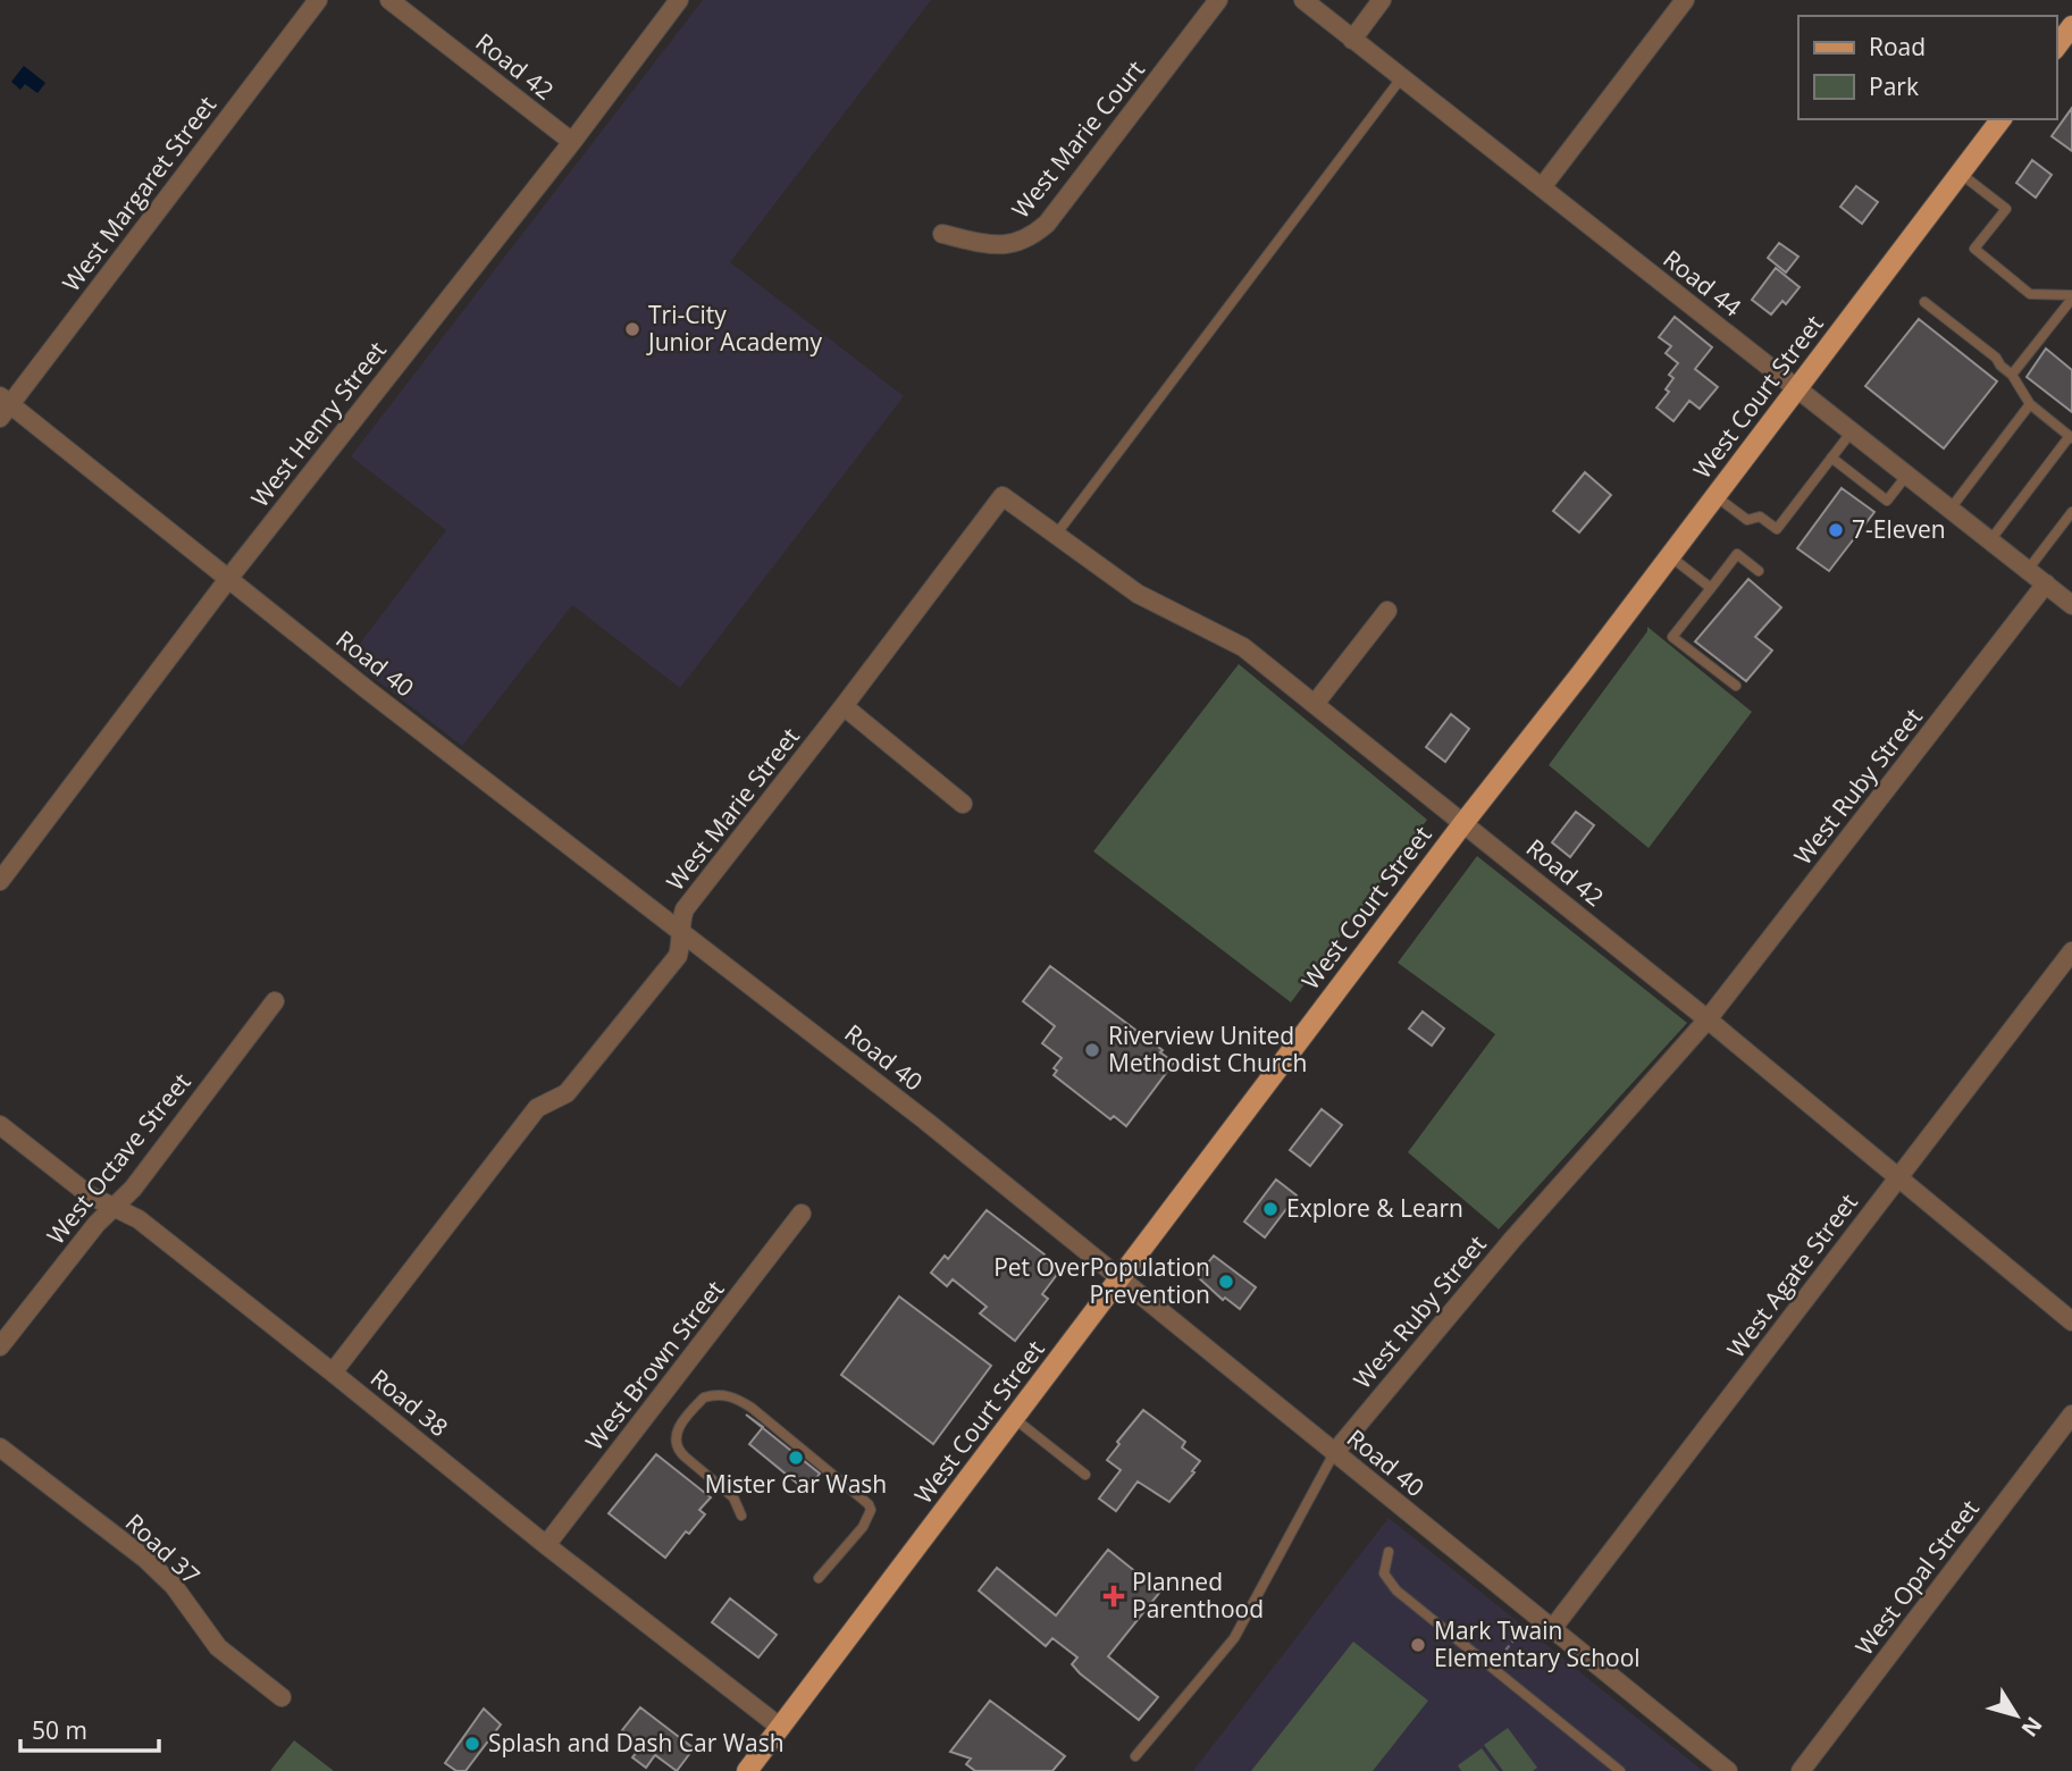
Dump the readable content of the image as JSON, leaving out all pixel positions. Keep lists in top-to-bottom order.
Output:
{
  "streets": {
    "main road": ["West Court Street"],
    "street": [
      "Road 42",
      "West Marie Court",
      "West Margaret Street",
      "Road 44",
      "West Henry Street",
      "Road 40",
      "West Ruby Street",
      "West Marie Street",
      "West Octave Street",
      "West Agate Street",
      "West Brown Street",
      "Road 38",
      "Road 37",
      "West Opal Street"
    ]
  },
  "crossings": [
    ["Road 42", "West Court Street"],
    ["Road 42", "West Henry Street"],
    ["Road 42", "West Ruby Street"],
    ["Road 42", "West Marie Street"],
    ["Road 42", "West Agate Street"],
    ["West Margaret Street", "Road 40"],
    ["Road 44", "West Court Street"],
    ["Road 44", "West Ruby Street"],
    ["West Court Street", "Road 40"],
    ["West Court Street", "Road 38"],
    ["West Henry Street", "Road 40"],
    ["Road 40", "West Ruby Street"],
    ["Road 40", "West Marie Street"],
    ["Road 40", "West Agate Street"],
    ["West Marie Street", "Road 38"],
    ["West Octave Street", "Road 38"],
    ["West Brown Street", "Road 38"]
  ],
  "places": {
    "other": [
      "Tri-City Junior Academy",
      "7-Eleven",
      "Riverview United Methodist Church",
      "Explore & Learn",
      "Pet OverPopulation Prevention",
      "Mister Car Wash",
      "Mark Twain Elementary School",
      "Splash and Dash Car Wash"
    ],
    "health": ["Planned Parenthood"]
  },
  "legend": ["Road", "Park"],
  "scale_bar": "50 m",
  "north": "bottom right"
}
